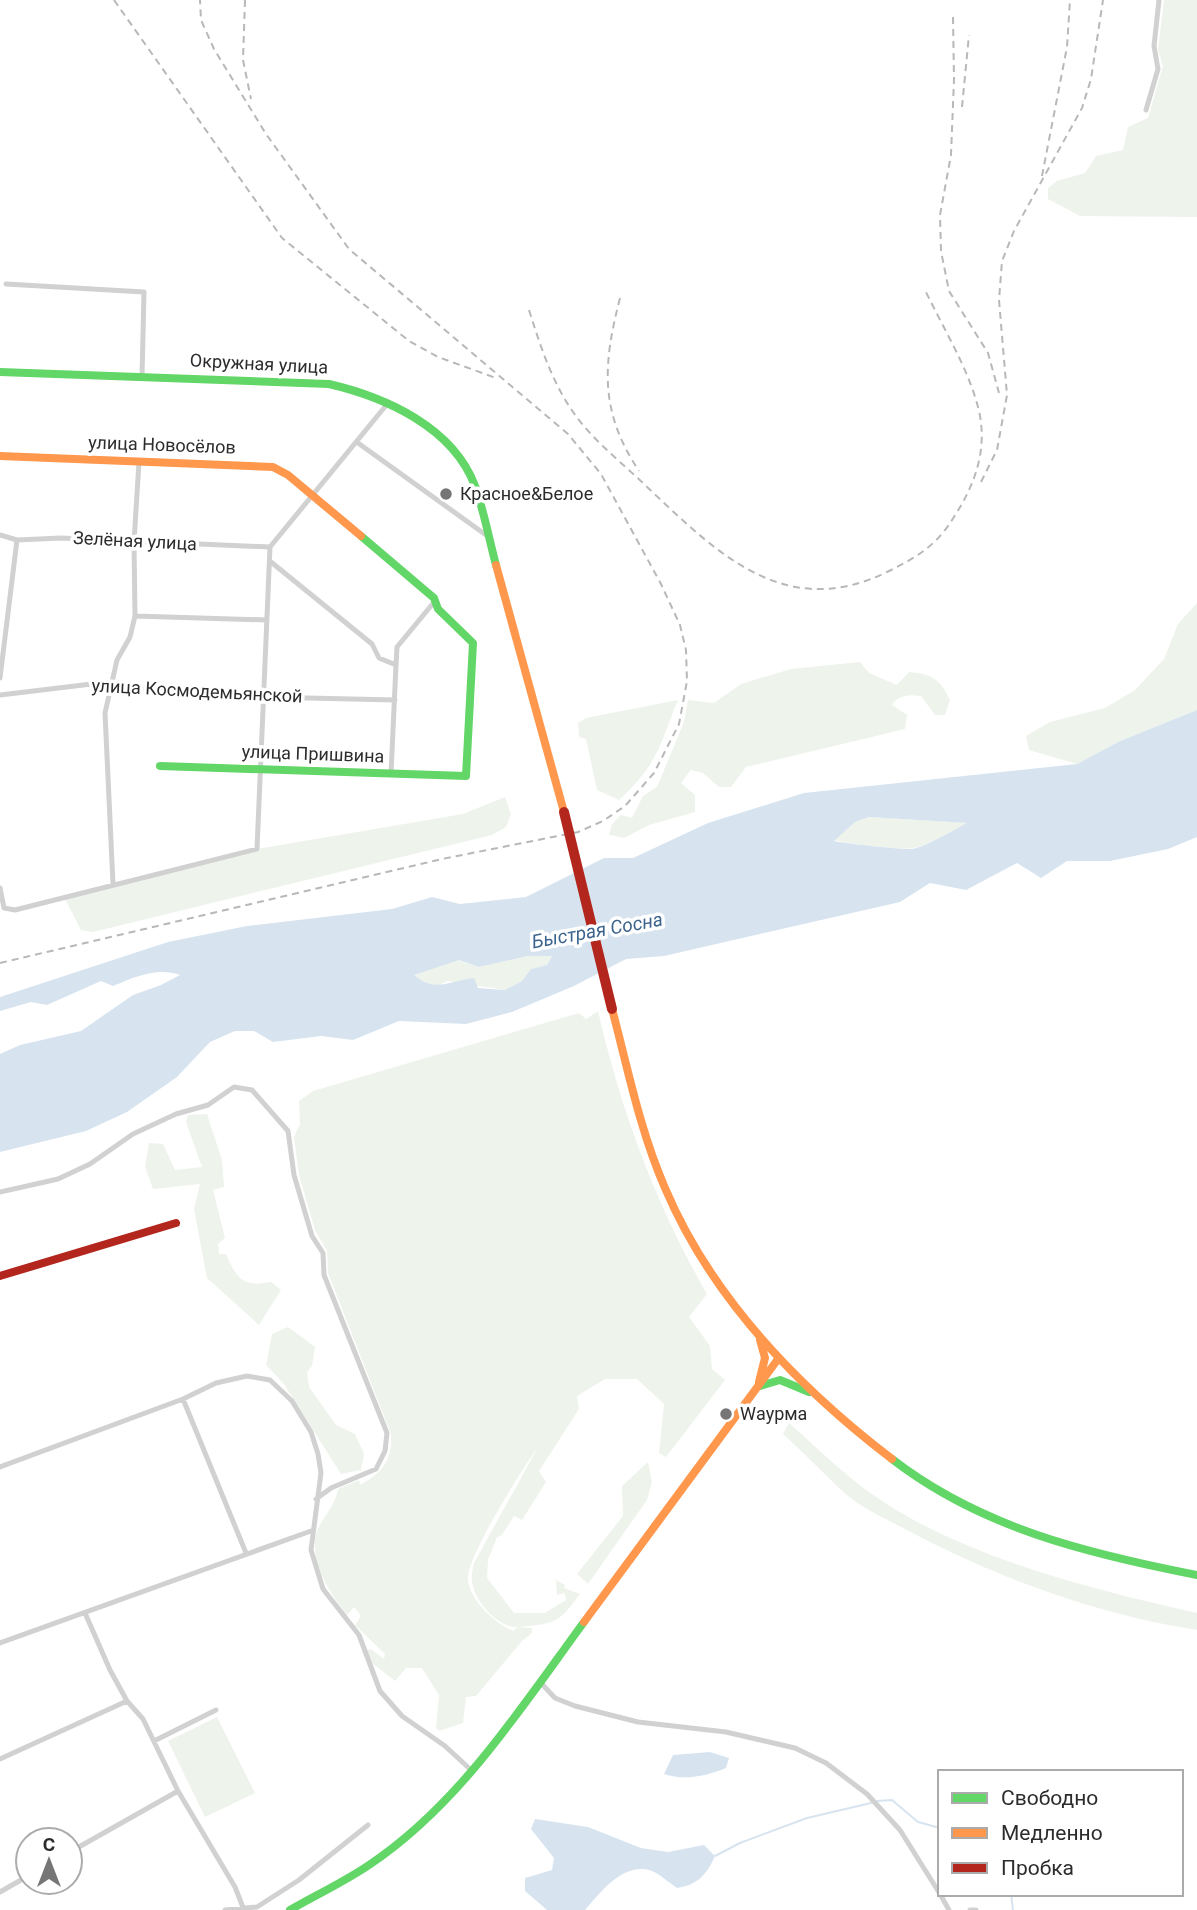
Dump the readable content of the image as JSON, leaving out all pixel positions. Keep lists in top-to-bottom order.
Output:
{
  "streets": {
    "main road": ["Окружная улица", "улица Новосёлов", "улица Пришвина"],
    "street": ["Зелёная улица", "улица Космодемьянской"]
  },
  "crossings": [
    ["улица Новосёлов", "улица Пришвина"]
  ],
  "water": ["Быстрая Сосна"],
  "places": ["Красное&Белое", "Wаурма"],
  "legend": ["Свободно", "Медленно", "Пробка"],
  "north": "top"
}
